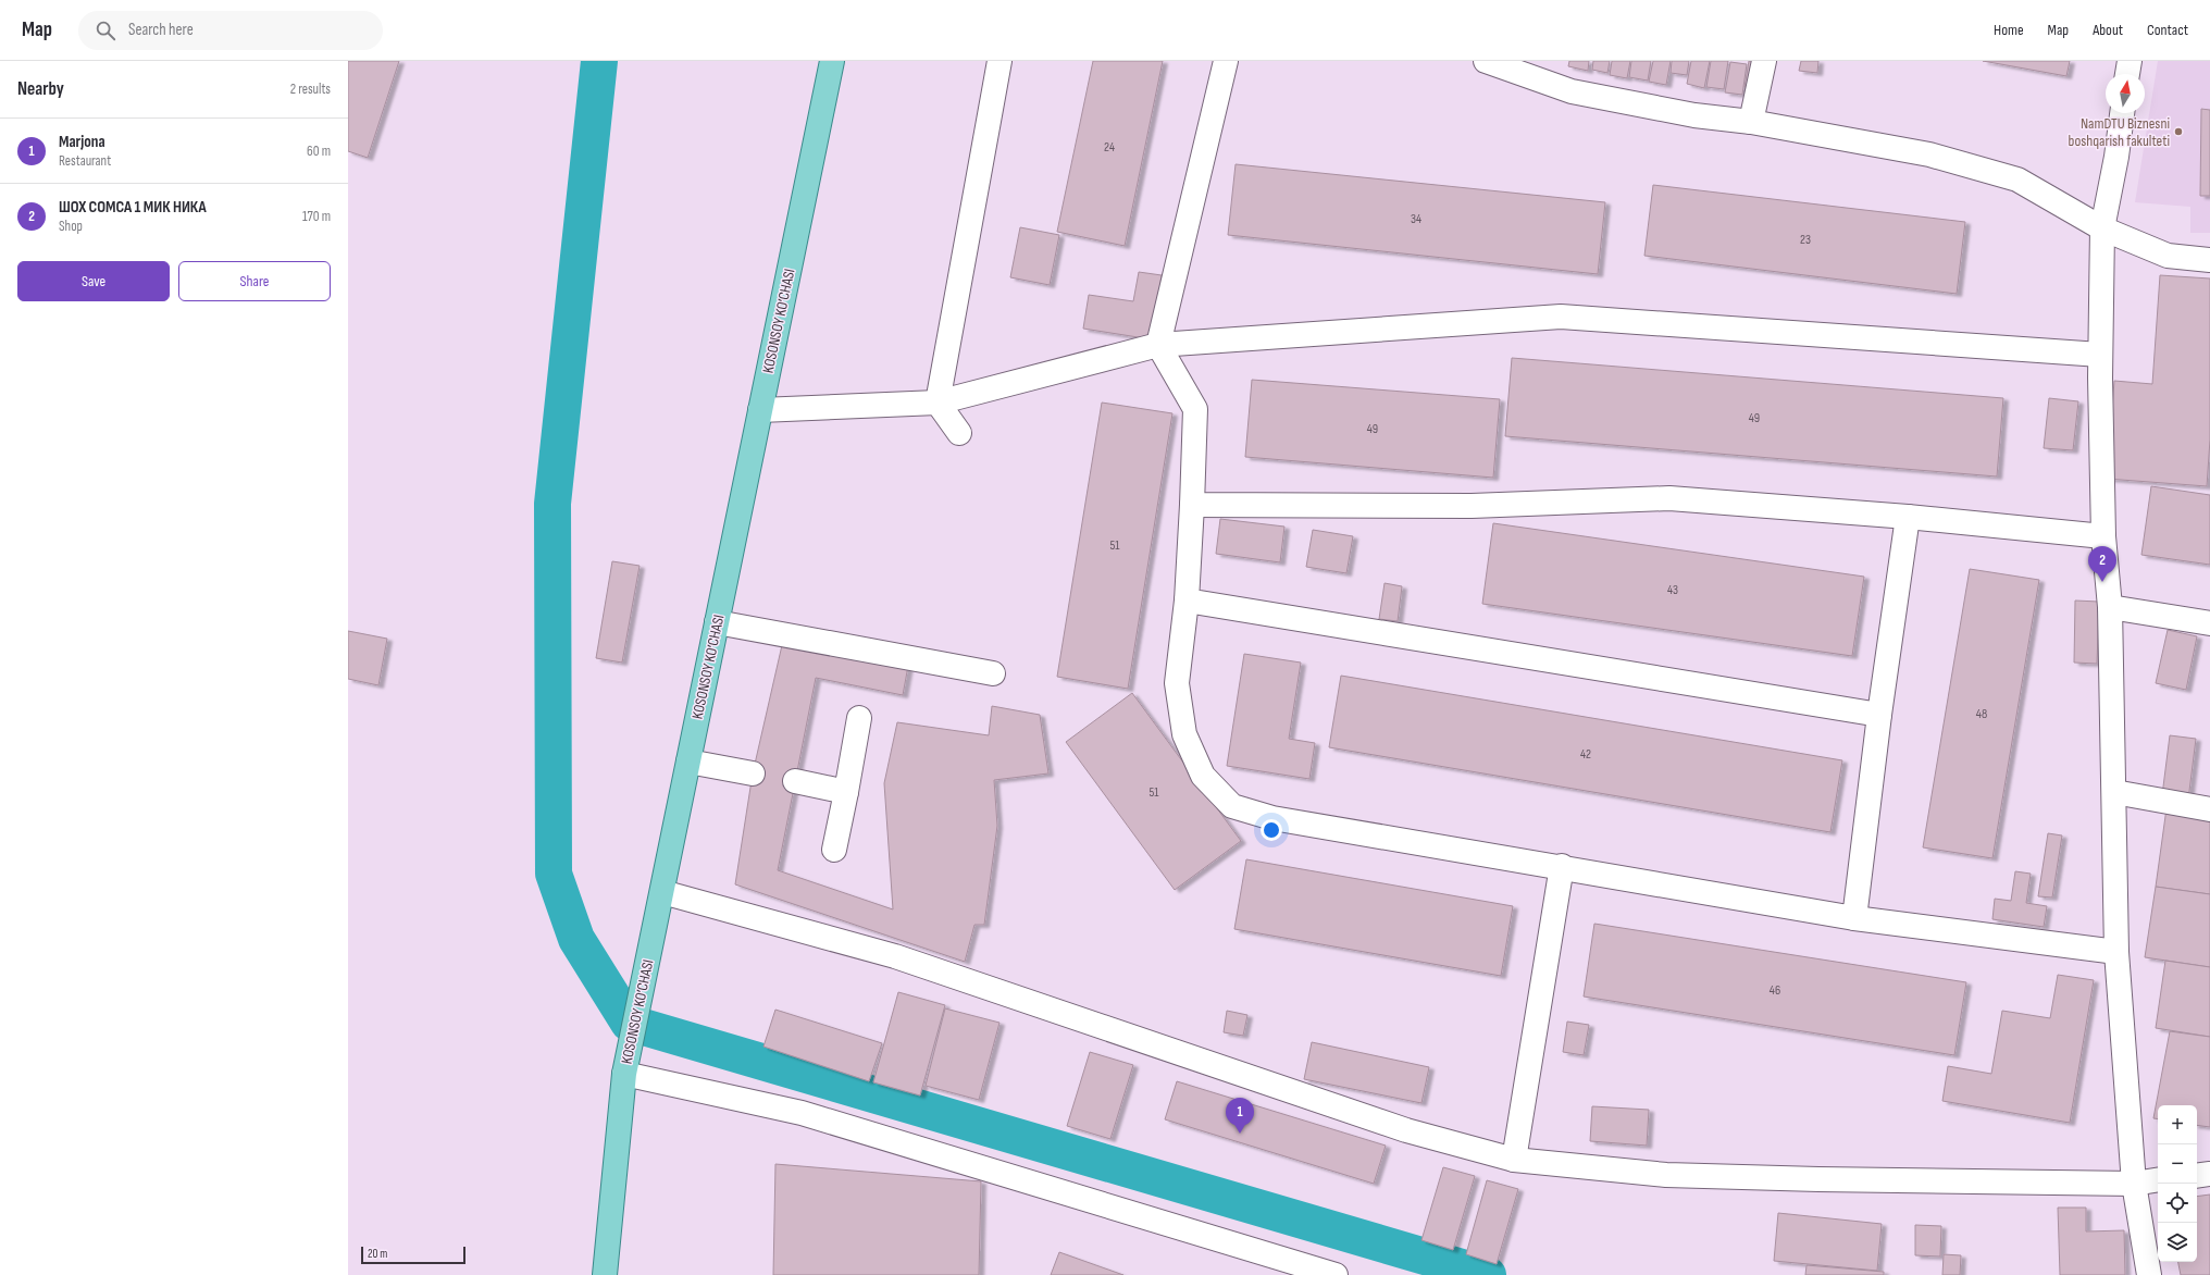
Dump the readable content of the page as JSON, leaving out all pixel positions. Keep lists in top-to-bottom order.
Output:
{
  "streets": {
    "main road": ["KOSONSOY KO’CHASI"]
  },
  "places": ["NamDTU Biznesni boshqarish fakulteti"],
  "house_numbers": [
    "24",
    "34",
    "23",
    "49",
    "49",
    "51",
    "43",
    "48",
    "42",
    "51",
    "46"
  ],
  "scale_bar": "20 m",
  "north": "top",
  "page": {
    "header": "Map",
    "search": "Search here",
    "nav": [
      "Home",
      "Map",
      "About",
      "Contact"
    ],
    "heading": ["Nearby", "2 results"],
    "list": [
      {
        "mark": "1",
        "name": "Marjona",
        "note": "Restaurant",
        "value": "60 m"
      },
      {
        "mark": "2",
        "name": "ШОХ СОМСА 1 МИК НИКА",
        "note": "Shop",
        "value": "170 m"
      }
    ],
    "buttons": ["Save", "Share"],
    "pins": ["2", "1"],
    "map_buttons": ["+", "−"],
    "scale": "20 m"
  }
}
